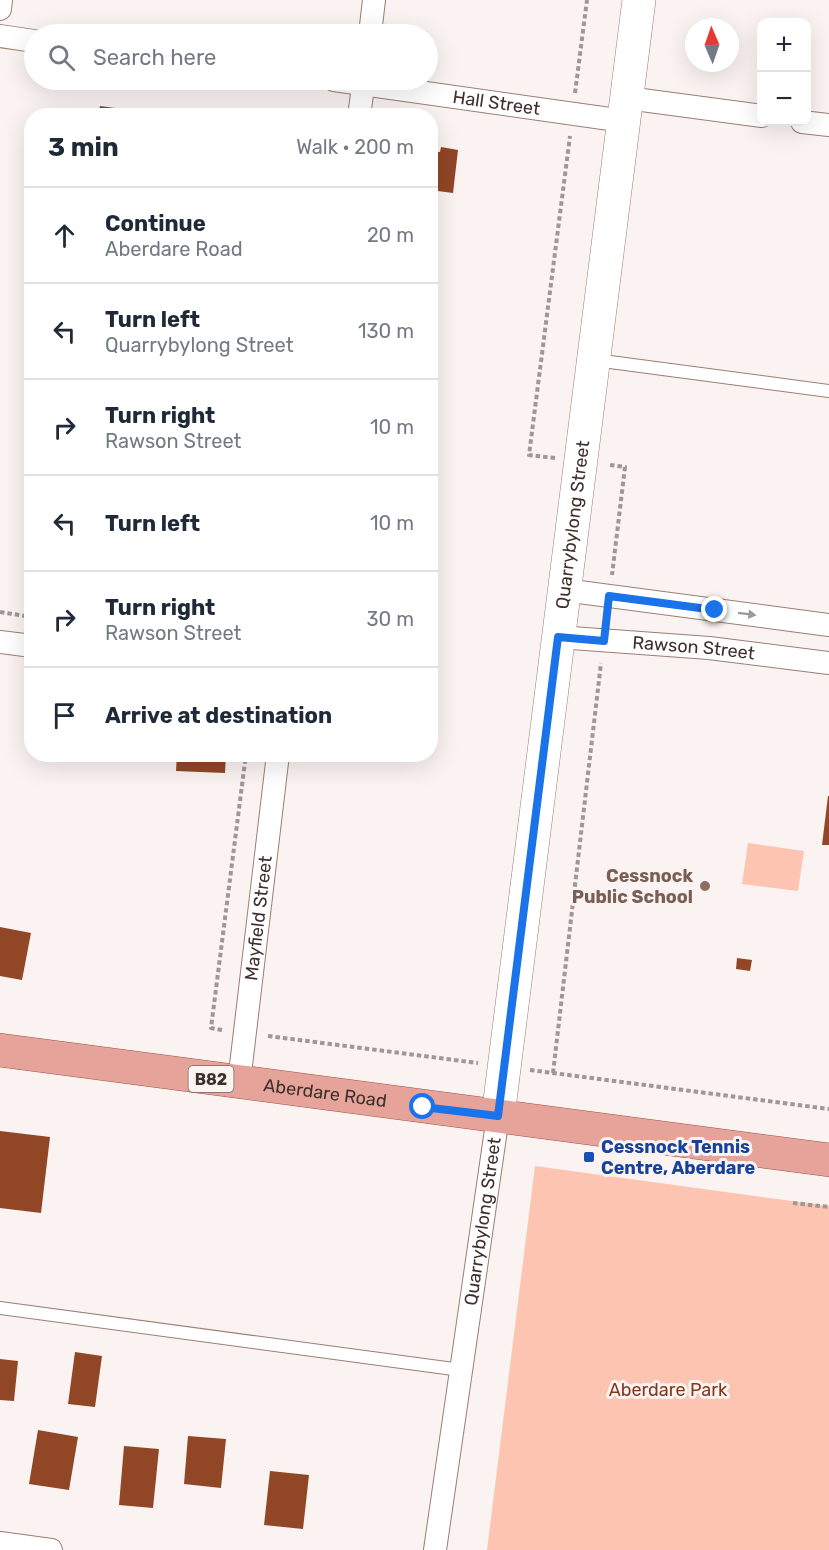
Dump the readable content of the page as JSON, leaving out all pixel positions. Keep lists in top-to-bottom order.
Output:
{
  "streets": {
    "main road": ["B82", "Aberdare Road"],
    "street": [
      "Hall Street",
      "Quarrybylong Street",
      "Rawson Street",
      "Mayfield Street"
    ]
  },
  "crossings": [
    ["Hall Street", "Quarrybylong Street"],
    ["Quarrybylong Street", "Rawson Street"],
    ["Quarrybylong Street", "Aberdare Road"],
    ["Mayfield Street", "Aberdare Road"]
  ],
  "parks": ["Aberdare Park"],
  "places": {
    "other": ["Cessnock Public School"],
    "transit": ["Cessnock Tennis Centre, Aberdare"]
  },
  "north": "top",
  "page": {
    "map_buttons": ["+", "−"],
    "search": "Search here",
    "heading": ["3 min", "Walk · 200 m"],
    "list": [
      ["Continue", "Aberdare Road", "20 m"],
      ["Turn left", "Quarrybylong Street", "130 m"],
      ["Turn right", "Rawson Street", "10 m"],
      ["Turn left", "10 m"],
      ["Turn right", "Rawson Street", "30 m"],
      "Arrive at destination"
    ]
  }
}
